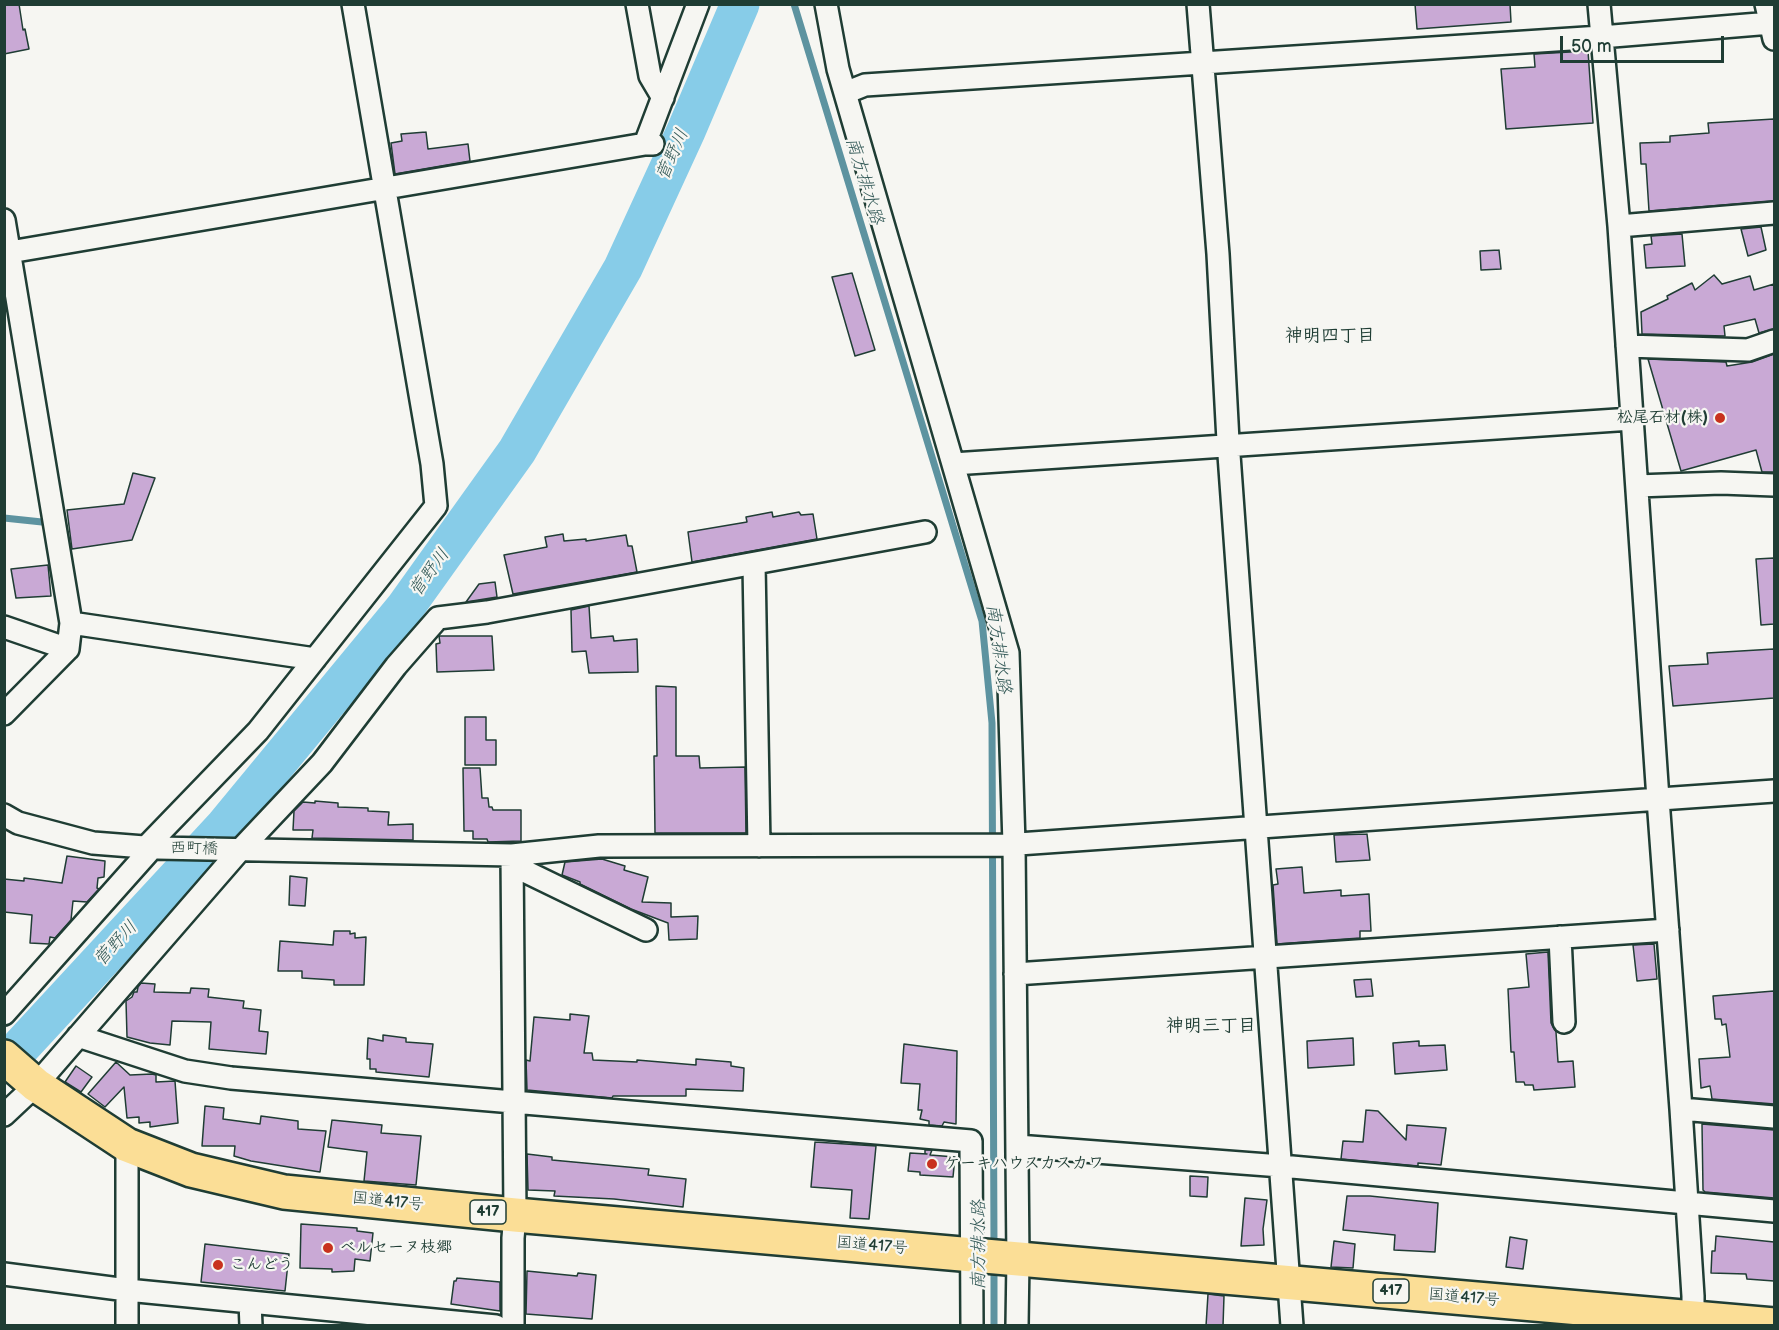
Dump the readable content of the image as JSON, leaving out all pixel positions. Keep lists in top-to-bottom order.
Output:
{
  "streets": {
    "highway": ["国道417号", "417"],
    "street": ["西町橋"]
  },
  "districts": ["神明四丁目", "神明三丁目"],
  "water": ["菅野川", "南方排水路"],
  "places": [
    "松尾石材(株)",
    "ケーキハウスカスカワ",
    "ベルセーヌ枝郷",
    "こんどう"
  ],
  "scale_bar": "50 m"
}
